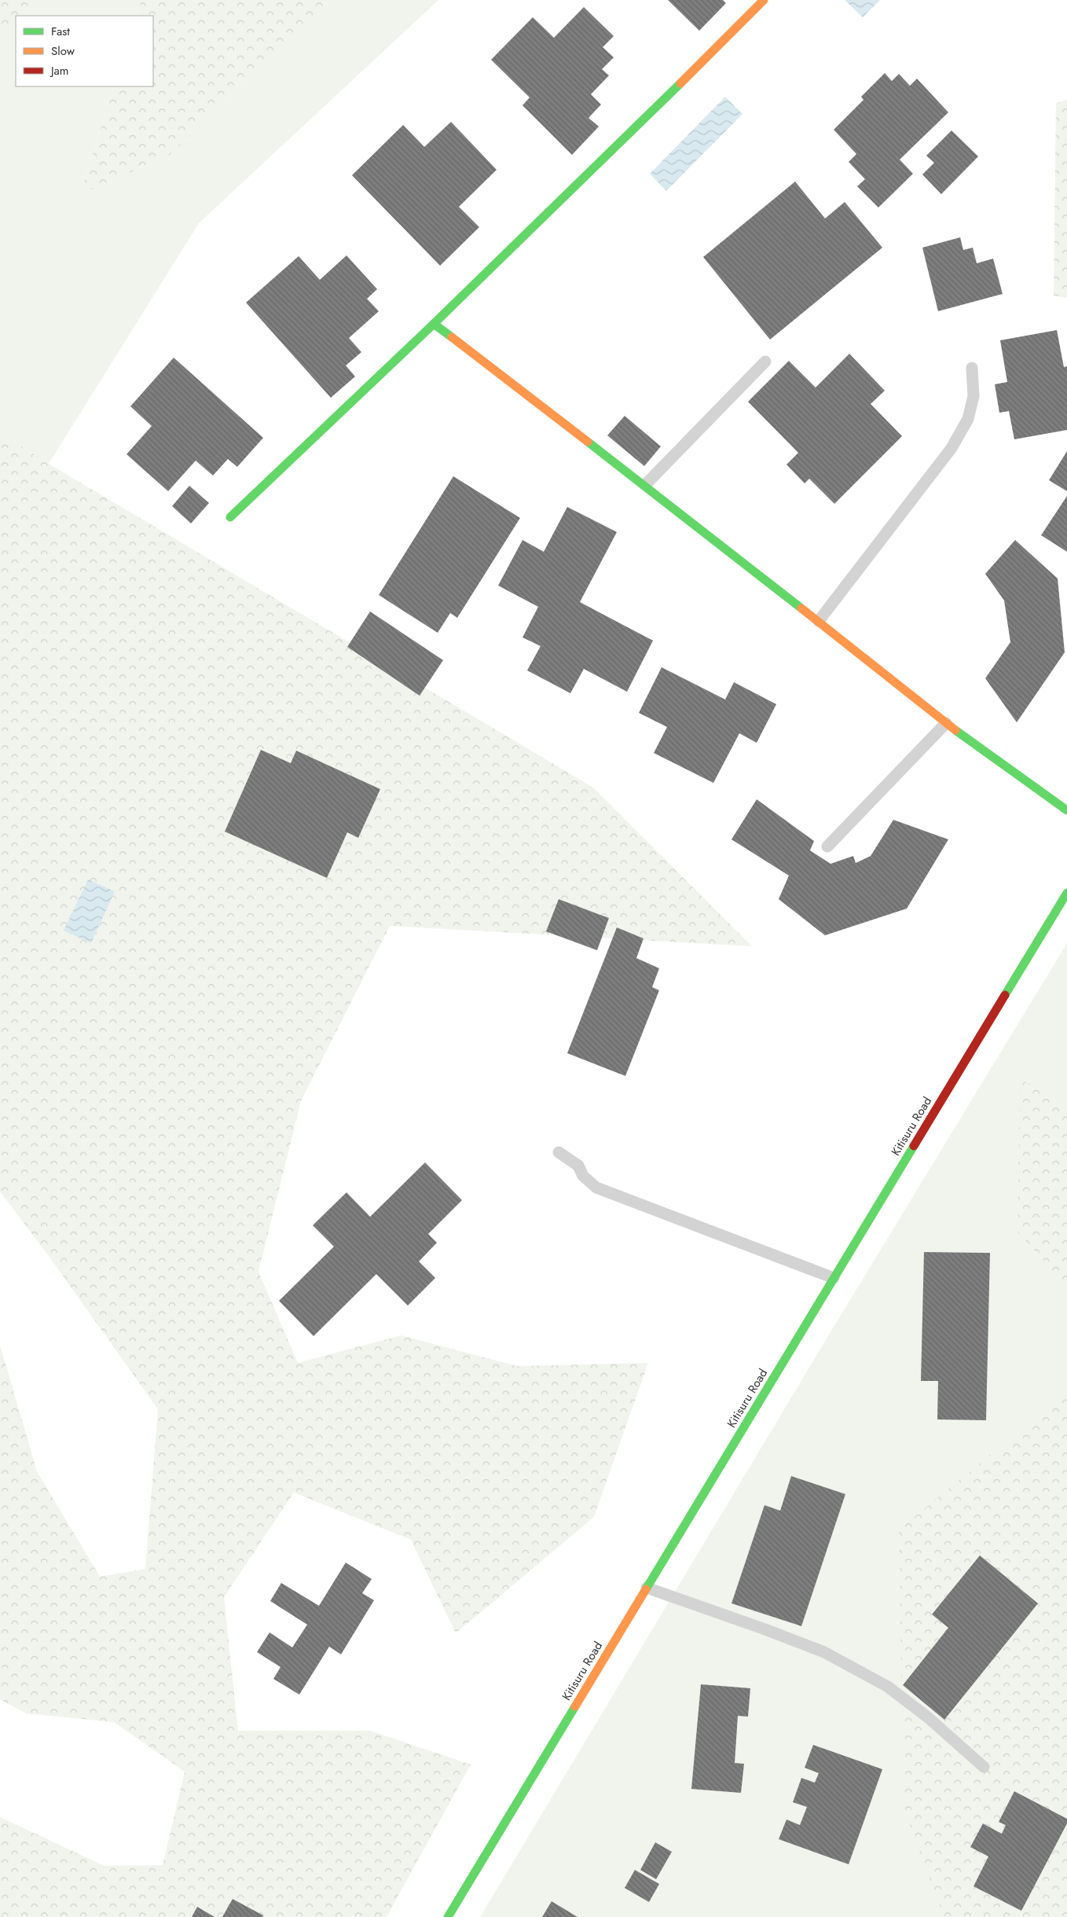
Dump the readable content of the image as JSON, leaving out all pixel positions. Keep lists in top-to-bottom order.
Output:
{
  "streets": {
    "street": ["Kitisuru Road"]
  },
  "legend": ["Fast", "Slow", "Jam"]
}
